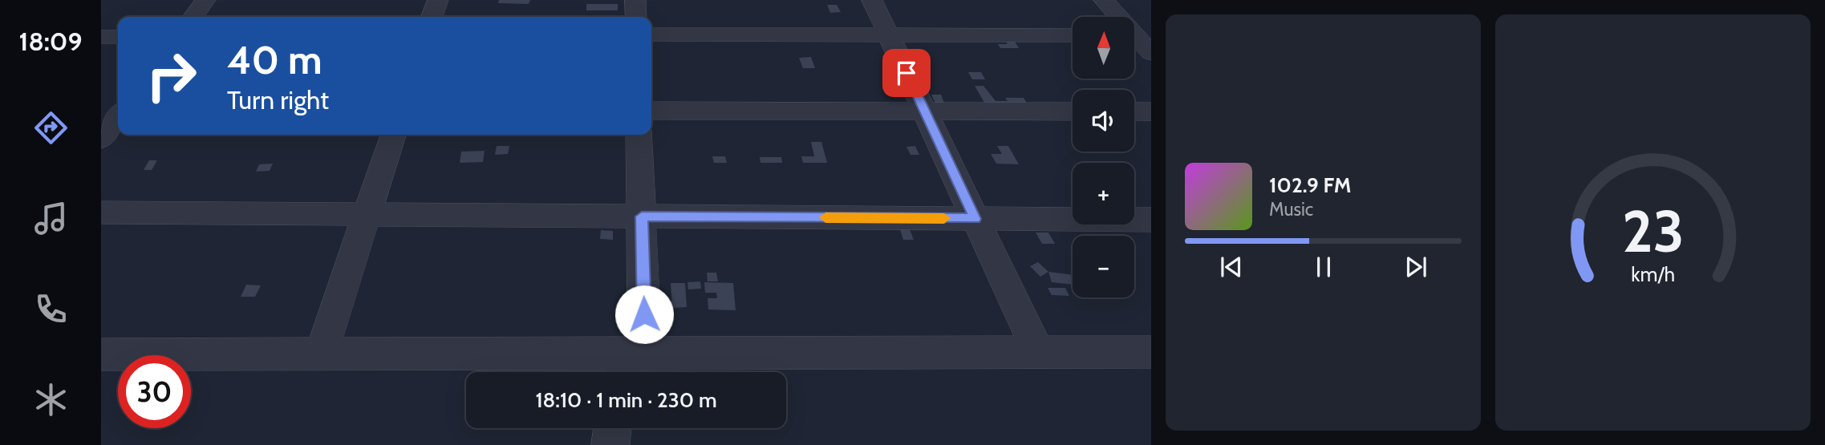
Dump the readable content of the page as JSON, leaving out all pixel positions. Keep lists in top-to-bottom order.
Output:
{
  "north": "top",
  "page": {
    "tabs": "18:09",
    "map_buttons": ["+", "−"],
    "turn": ["40 m", "Turn right"],
    "song": ["102.9 FM", "Music"],
    "limit": "30",
    "trip": "18:10 · 1 min · 230 m",
    "gauge": ["23", "km/h"]
  }
}
